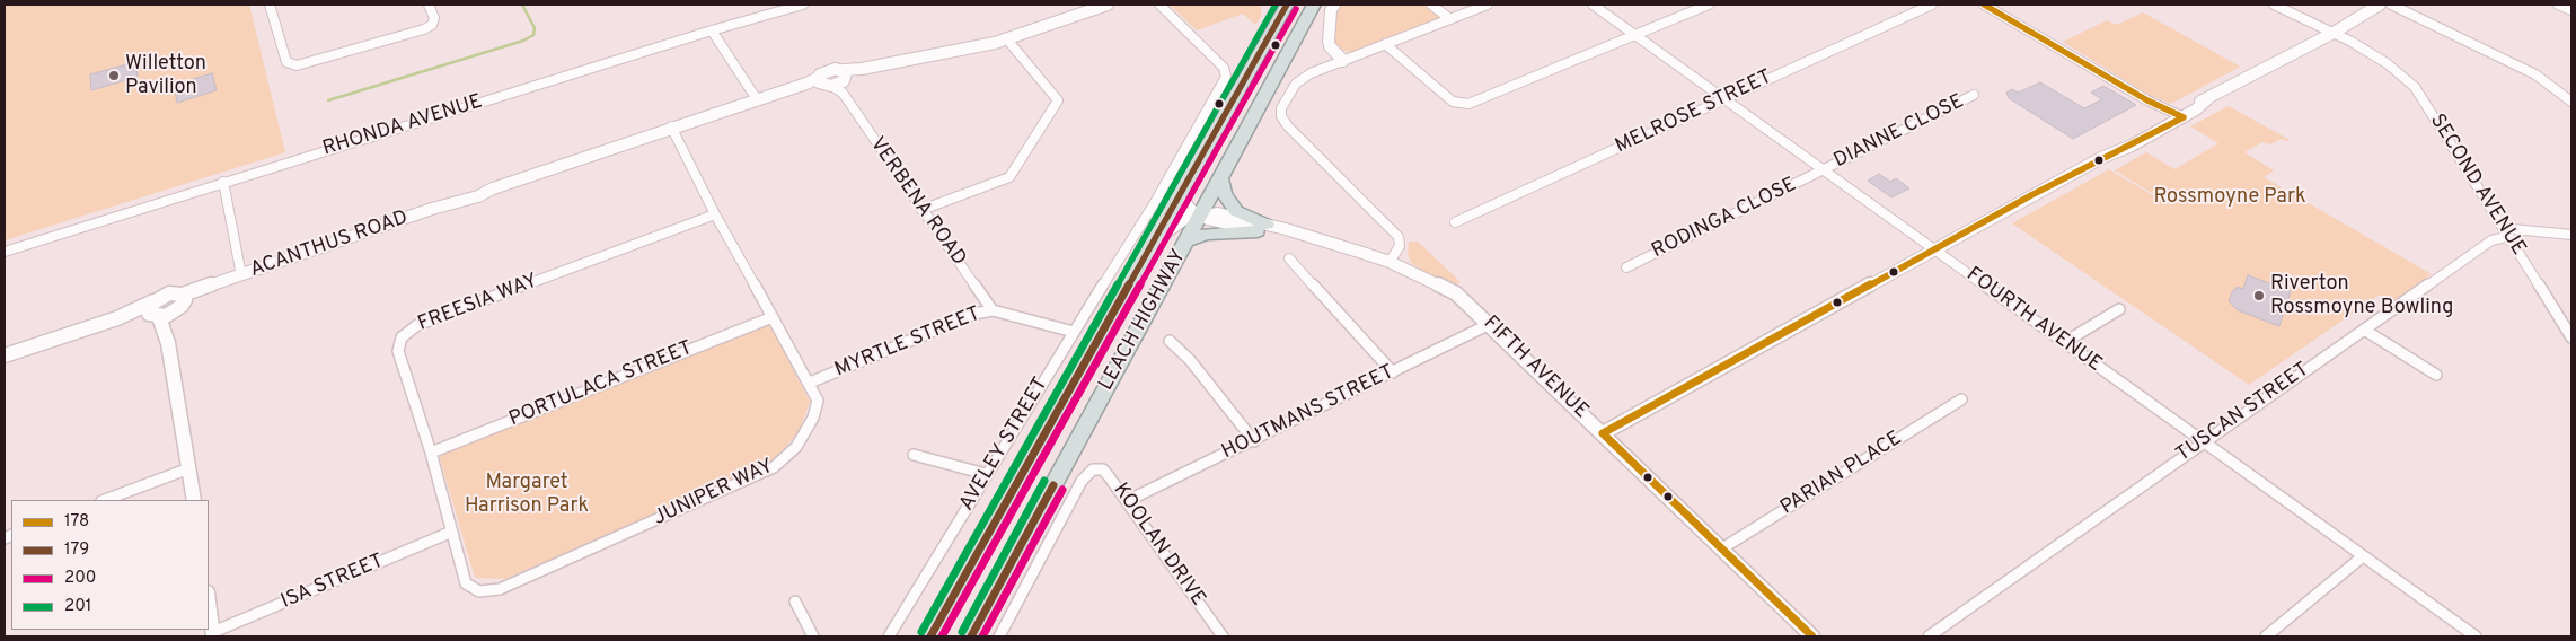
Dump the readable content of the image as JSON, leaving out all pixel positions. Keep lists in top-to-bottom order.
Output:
{
  "streets": {
    "highway": ["LEACH HIGHWAY"],
    "street": [
      "MELROSE STREET",
      "RHONDA AVENUE",
      "DIANNE CLOSE",
      "SECOND AVENUE",
      "VERBENA ROAD",
      "RODINGA CLOSE",
      "ACANTHUS ROAD",
      "FREESIA WAY",
      "FOURTH AVENUE",
      "MYRTLE STREET",
      "FIFTH AVENUE",
      "PORTULACA STREET",
      "HOUTMANS STREET",
      "TUSCAN STREET",
      "AVELEY STREET",
      "PARIAN PLACE",
      "JUNIPER WAY",
      "KOOLAN DRIVE",
      "ISA STREET"
    ]
  },
  "crossings": [
    ["MELROSE STREET", "FOURTH AVENUE"],
    ["DIANNE CLOSE", "RODINGA CLOSE"],
    ["DIANNE CLOSE", "FOURTH AVENUE"],
    ["SECOND AVENUE", "TUSCAN STREET"],
    ["VERBENA ROAD", "ACANTHUS ROAD"],
    ["VERBENA ROAD", "MYRTLE STREET"],
    ["RODINGA CLOSE", "FOURTH AVENUE"],
    ["ACANTHUS ROAD", "JUNIPER WAY"],
    ["FREESIA WAY", "PORTULACA STREET"],
    ["FREESIA WAY", "JUNIPER WAY"],
    ["FREESIA WAY", "ISA STREET"],
    ["LEACH HIGHWAY", "FIFTH AVENUE"],
    ["FOURTH AVENUE", "TUSCAN STREET"],
    ["MYRTLE STREET", "AVELEY STREET"],
    ["MYRTLE STREET", "JUNIPER WAY"],
    ["FIFTH AVENUE", "HOUTMANS STREET"],
    ["FIFTH AVENUE", "PARIAN PLACE"],
    ["PORTULACA STREET", "JUNIPER WAY"],
    ["HOUTMANS STREET", "KOOLAN DRIVE"]
  ],
  "parks": ["Rossmoyne Park", "Margaret Harrison Park"],
  "places": ["Willetton Pavilion", "Riverton Rossmoyne Bowling"],
  "lines": [
    "transit line 178",
    "transit line 179",
    "transit line 201",
    "transit line 200"
  ],
  "legend": [
    "178",
    "179",
    "200",
    "201"
  ]
}
